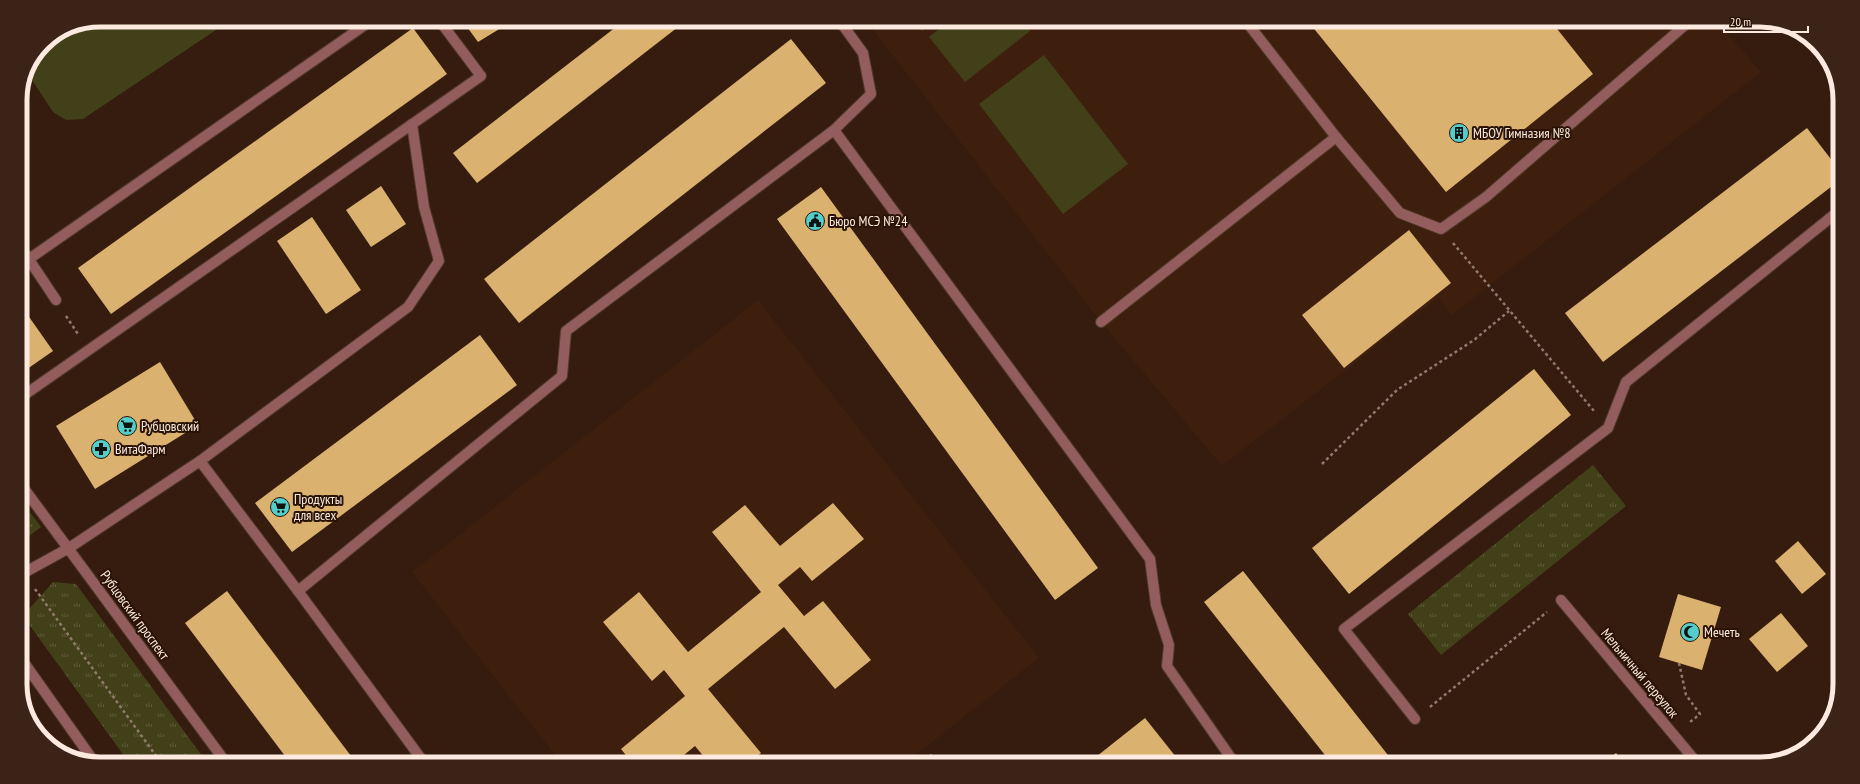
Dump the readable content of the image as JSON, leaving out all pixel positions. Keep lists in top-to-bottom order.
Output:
{
  "streets": {
    "street": ["Рубцовский проспект", "Мельничный переулок"]
  },
  "places": {
    "building": ["МБОУ Гимназия №8"],
    "public building": ["Бюро МСЭ №24"],
    "supermarket": ["Рубцовский", "Продукты для всех"],
    "pharmacy": ["ВитаФарм"],
    "mosque": ["Мечеть"]
  },
  "scale_bar": "20 m"
}
